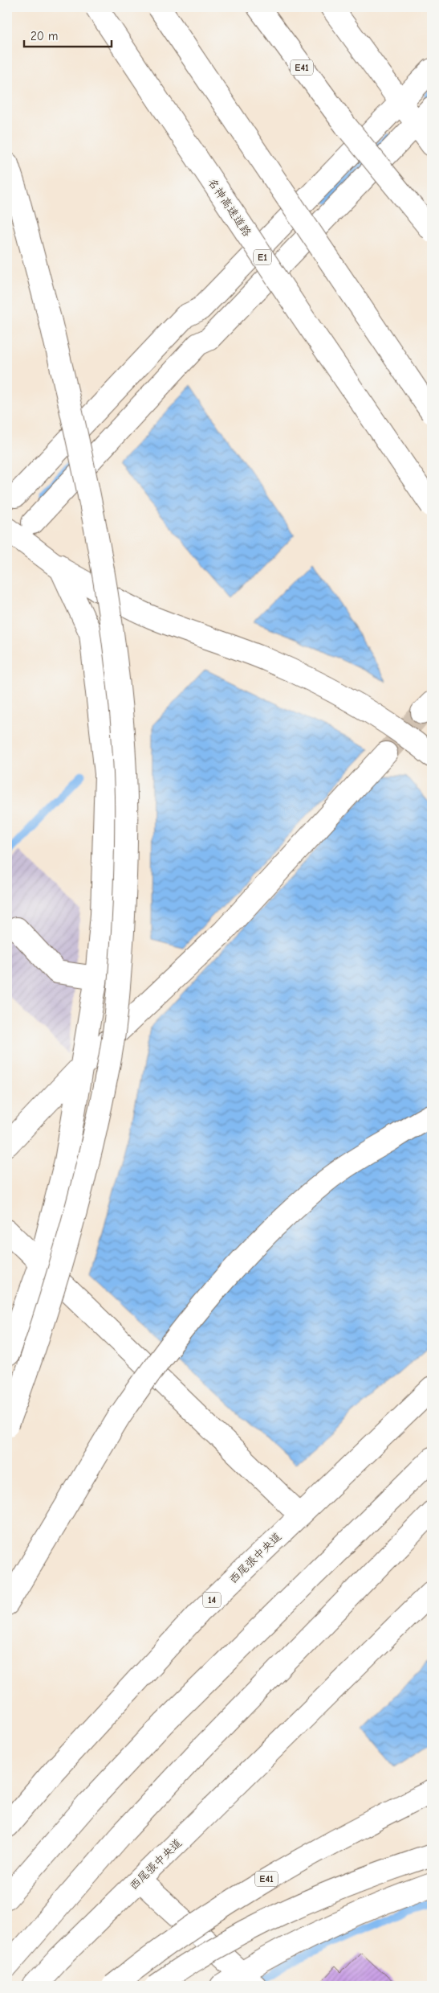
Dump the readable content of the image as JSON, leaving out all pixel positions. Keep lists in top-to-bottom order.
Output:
{
  "streets": {
    "main road": [
      "E41",
      "名神高速道路",
      "E1",
      "西尾張中央道",
      "14"
    ]
  },
  "scale_bar": "20 m"
}
